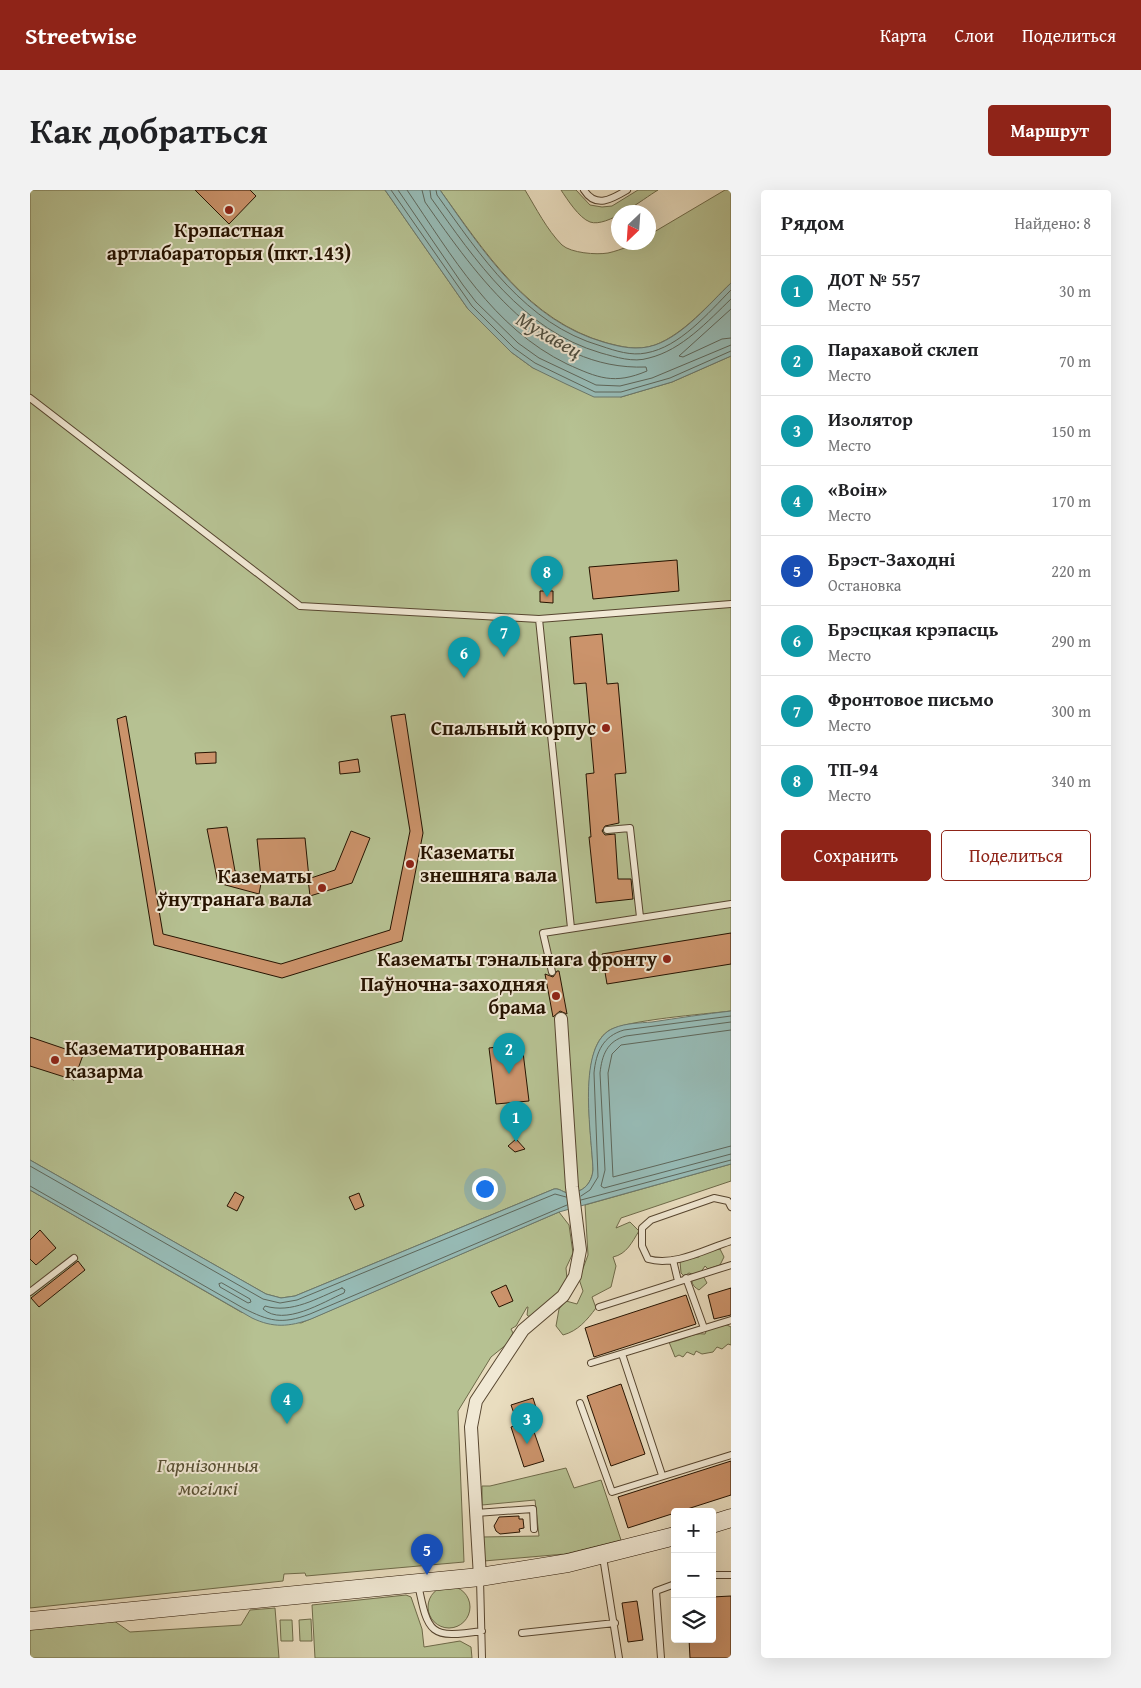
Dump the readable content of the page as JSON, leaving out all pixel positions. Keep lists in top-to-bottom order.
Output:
{
  "water": ["Мухавец"],
  "parks": ["Гарнізонныя могілкі"],
  "places": [
    "Крэпастная артлабараторыя (пкт.143)",
    "Спальный корпус",
    "Казематы знешняга вала",
    "Казематы ўнутранага вала",
    "Казематы тэнальнага фронту",
    "Паўночна-заходняя брама",
    "Казематированная казарма"
  ],
  "north": "bottom left",
  "page": {
    "header": "Streetwise",
    "nav": ["Карта", "Слои", "Поделиться"],
    "title": "Как добраться",
    "buttons": [
      "Маршрут",
      ["Сохранить", "Поделиться"]
    ],
    "heading": ["Рядом", "Найдено: 8"],
    "list": [
      {
        "mark": "1",
        "name": "ДОТ № 557",
        "note": "Место",
        "value": "30 m"
      },
      {
        "mark": "2",
        "name": "Парахавой склеп",
        "note": "Место",
        "value": "70 m"
      },
      {
        "mark": "3",
        "name": "Изолятор",
        "note": "Место",
        "value": "150 m"
      },
      {
        "mark": "4",
        "name": "«Воін»",
        "note": "Место",
        "value": "170 m"
      },
      {
        "mark": "5",
        "name": "Брэст-Заходні",
        "note": "Остановка",
        "value": "220 m"
      },
      {
        "mark": "6",
        "name": "Брэсцкая крэпасць",
        "note": "Место",
        "value": "290 m"
      },
      {
        "mark": "7",
        "name": "Фронтовое письмо",
        "note": "Место",
        "value": "300 m"
      },
      {
        "mark": "8",
        "name": "ТП-94",
        "note": "Место",
        "value": "340 m"
      }
    ],
    "pins": [
      "8",
      "7",
      "6",
      "2",
      "1",
      "4",
      "3",
      "5"
    ],
    "map_buttons": ["+", "−"]
  }
}
